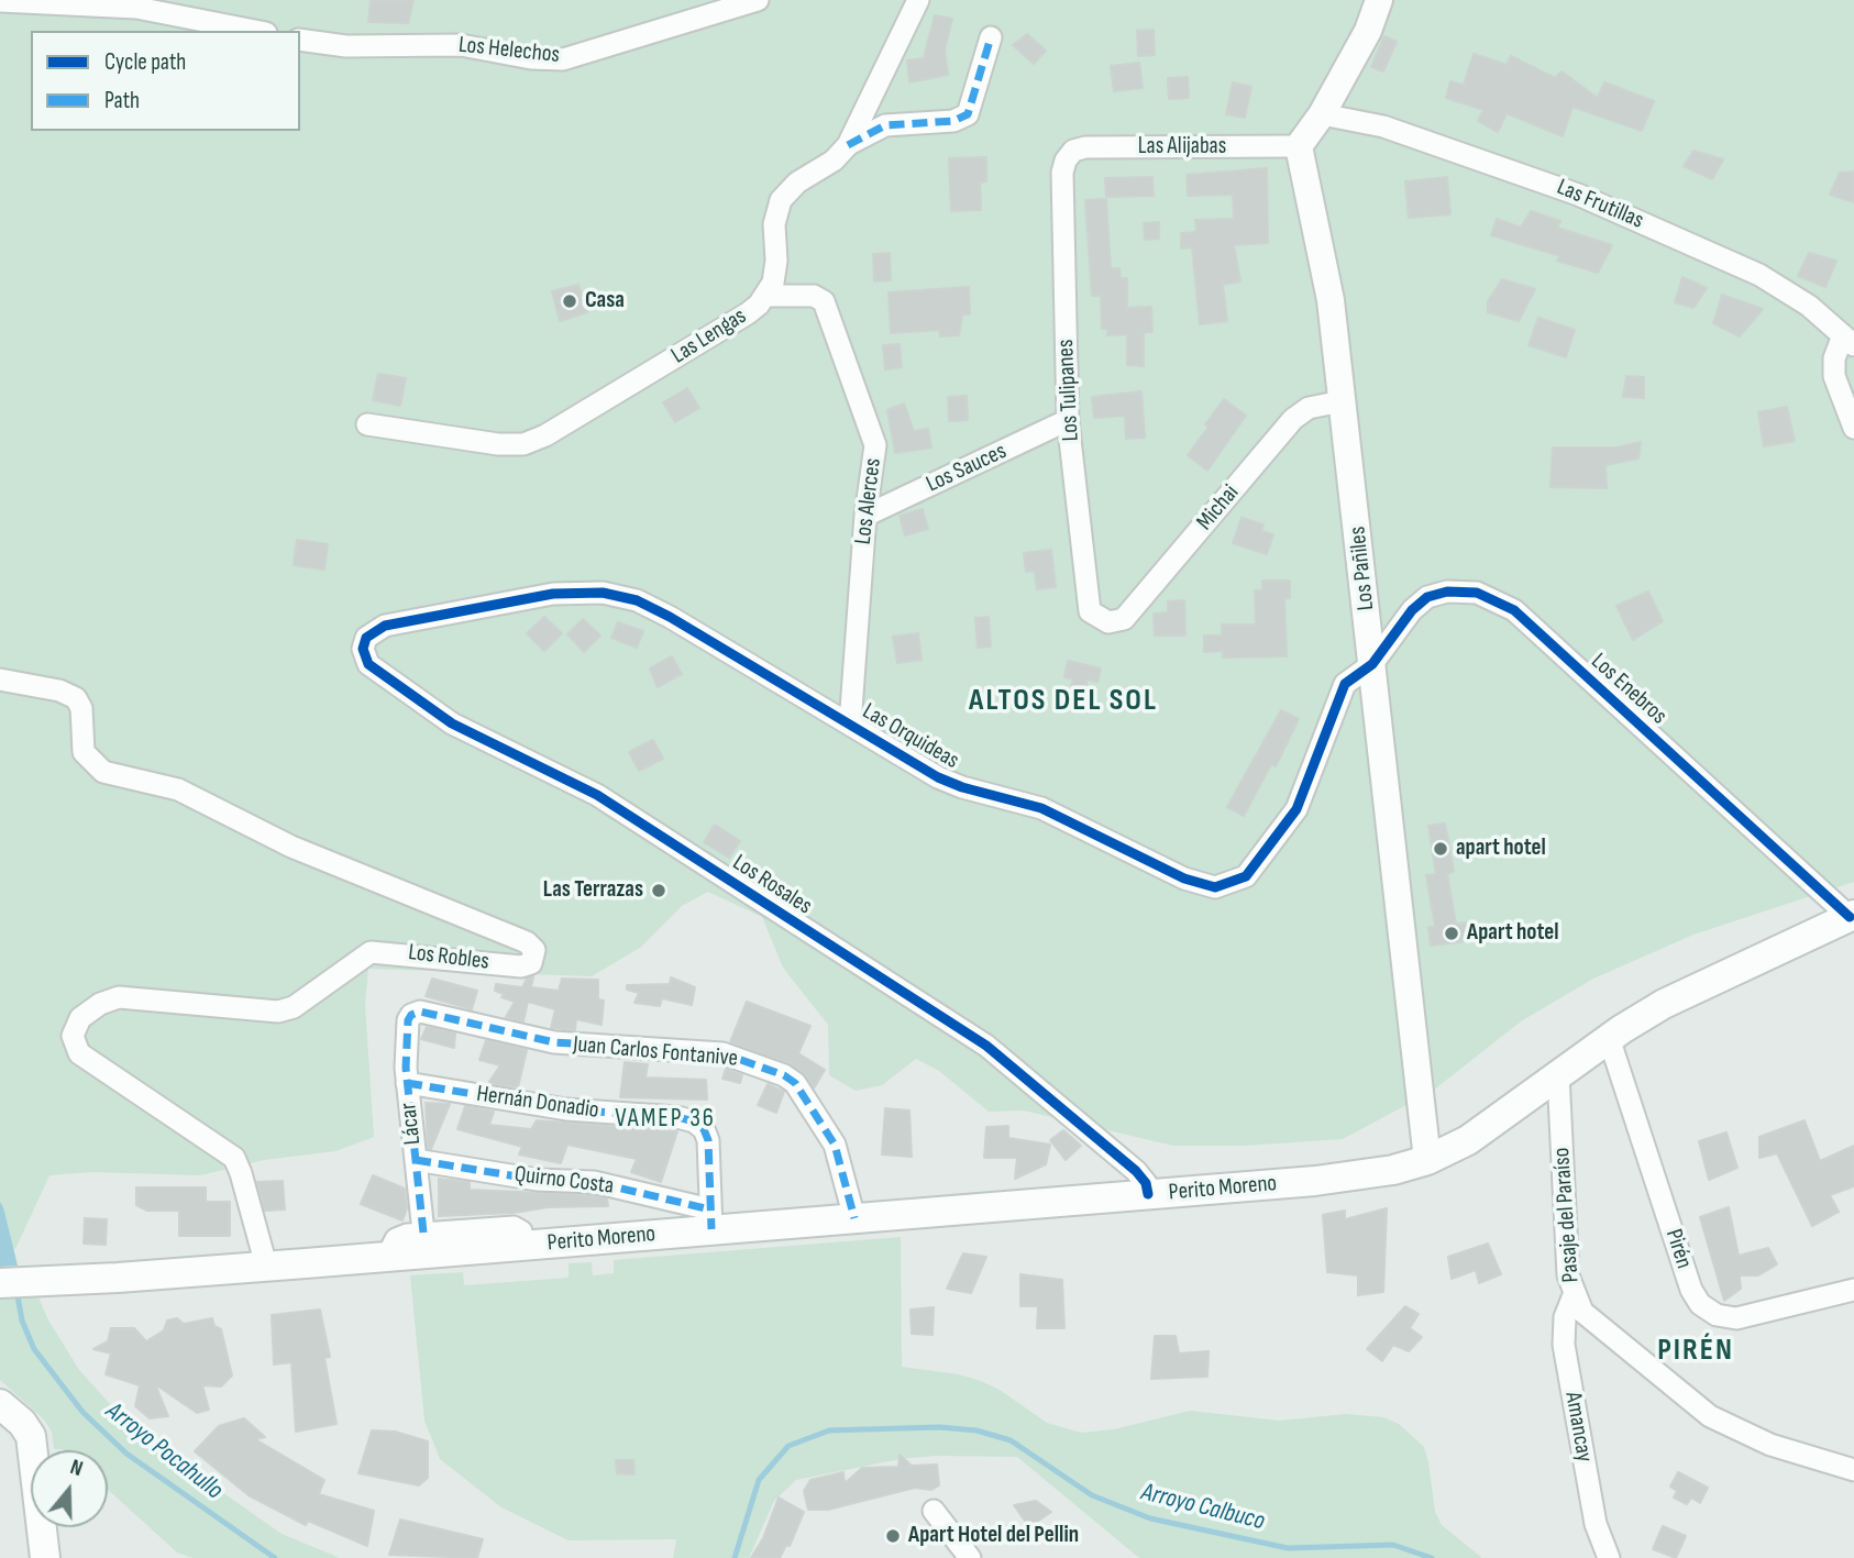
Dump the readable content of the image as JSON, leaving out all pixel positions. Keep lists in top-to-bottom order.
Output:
{
  "streets": {
    "main road": ["Perito Moreno"],
    "street": [
      "Los Helechos",
      "Las Alijabas",
      "Las Frutillas",
      "Las Lengas",
      "Los Tulipanes",
      "Los Sauces",
      "Los Alerces",
      "Michai",
      "Los Pañiles",
      "Los Enebros",
      "Las Orquideas",
      "Los Rosales",
      "Los Robles",
      "Juan Carlos Fontanive",
      "Hernán Donadio",
      "Lácar",
      "Quirno Costa",
      "Pasaje del Paraíso",
      "Pirén",
      "Amancay"
    ]
  },
  "crossings": [
    ["Las Alijabas", "Los Tulipanes"],
    ["Las Alijabas", "Los Pañiles"],
    ["Las Lengas", "Los Alerces"],
    ["Los Tulipanes", "Los Sauces"],
    ["Los Tulipanes", "Michai"],
    ["Los Sauces", "Los Alerces"],
    ["Los Alerces", "Las Orquideas"],
    ["Michai", "Los Pañiles"],
    ["Los Pañiles", "Los Enebros"],
    ["Los Pañiles", "Las Orquideas"],
    ["Los Pañiles", "Perito Moreno"],
    ["Los Enebros", "Las Orquideas"],
    ["Los Enebros", "Perito Moreno"],
    ["Las Orquideas", "Los Rosales"],
    ["Los Rosales", "Perito Moreno"],
    ["Los Robles", "Perito Moreno"],
    ["Juan Carlos Fontanive", "Lácar"],
    ["Juan Carlos Fontanive", "Perito Moreno"],
    ["Hernán Donadio", "Lácar"],
    ["Hernán Donadio", "Quirno Costa"],
    ["Hernán Donadio", "Perito Moreno"],
    ["Lácar", "Quirno Costa"],
    ["Lácar", "Perito Moreno"],
    ["Quirno Costa", "Perito Moreno"],
    ["Perito Moreno", "Pasaje del Paraíso"],
    ["Perito Moreno", "Pirén"],
    ["Pasaje del Paraíso", "Amancay"]
  ],
  "districts": ["ALTOS DEL SOL", "VAMEP 36", "PIRÉN"],
  "water": ["Arroyo Pocahullo", "Arroyo Calbuco"],
  "places": [
    "Casa",
    "apart hotel",
    "Las Terrazas",
    "Apart hotel",
    "Apart Hotel del Pellin"
  ],
  "legend": ["Cycle path", "Path"],
  "north": "top"
}
